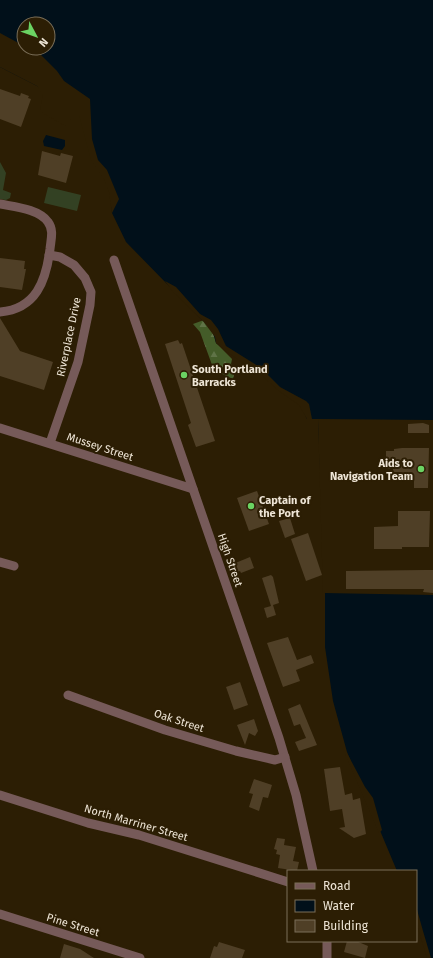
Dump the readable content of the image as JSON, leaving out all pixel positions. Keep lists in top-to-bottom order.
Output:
{
  "streets": {
    "street": [
      "Riverplace Drive",
      "Mussey Street",
      "High Street",
      "Oak Street",
      "North Marriner Street",
      "Pine Street"
    ]
  },
  "crossings": [
    ["Riverplace Drive", "Mussey Street"],
    ["Mussey Street", "High Street"],
    ["High Street", "Oak Street"]
  ],
  "places": ["South Portland Barracks", "Aids to Navigation Team", "Captain of the Port"],
  "legend": ["Road", "Water", "Building"],
  "north": "bottom right"
}
